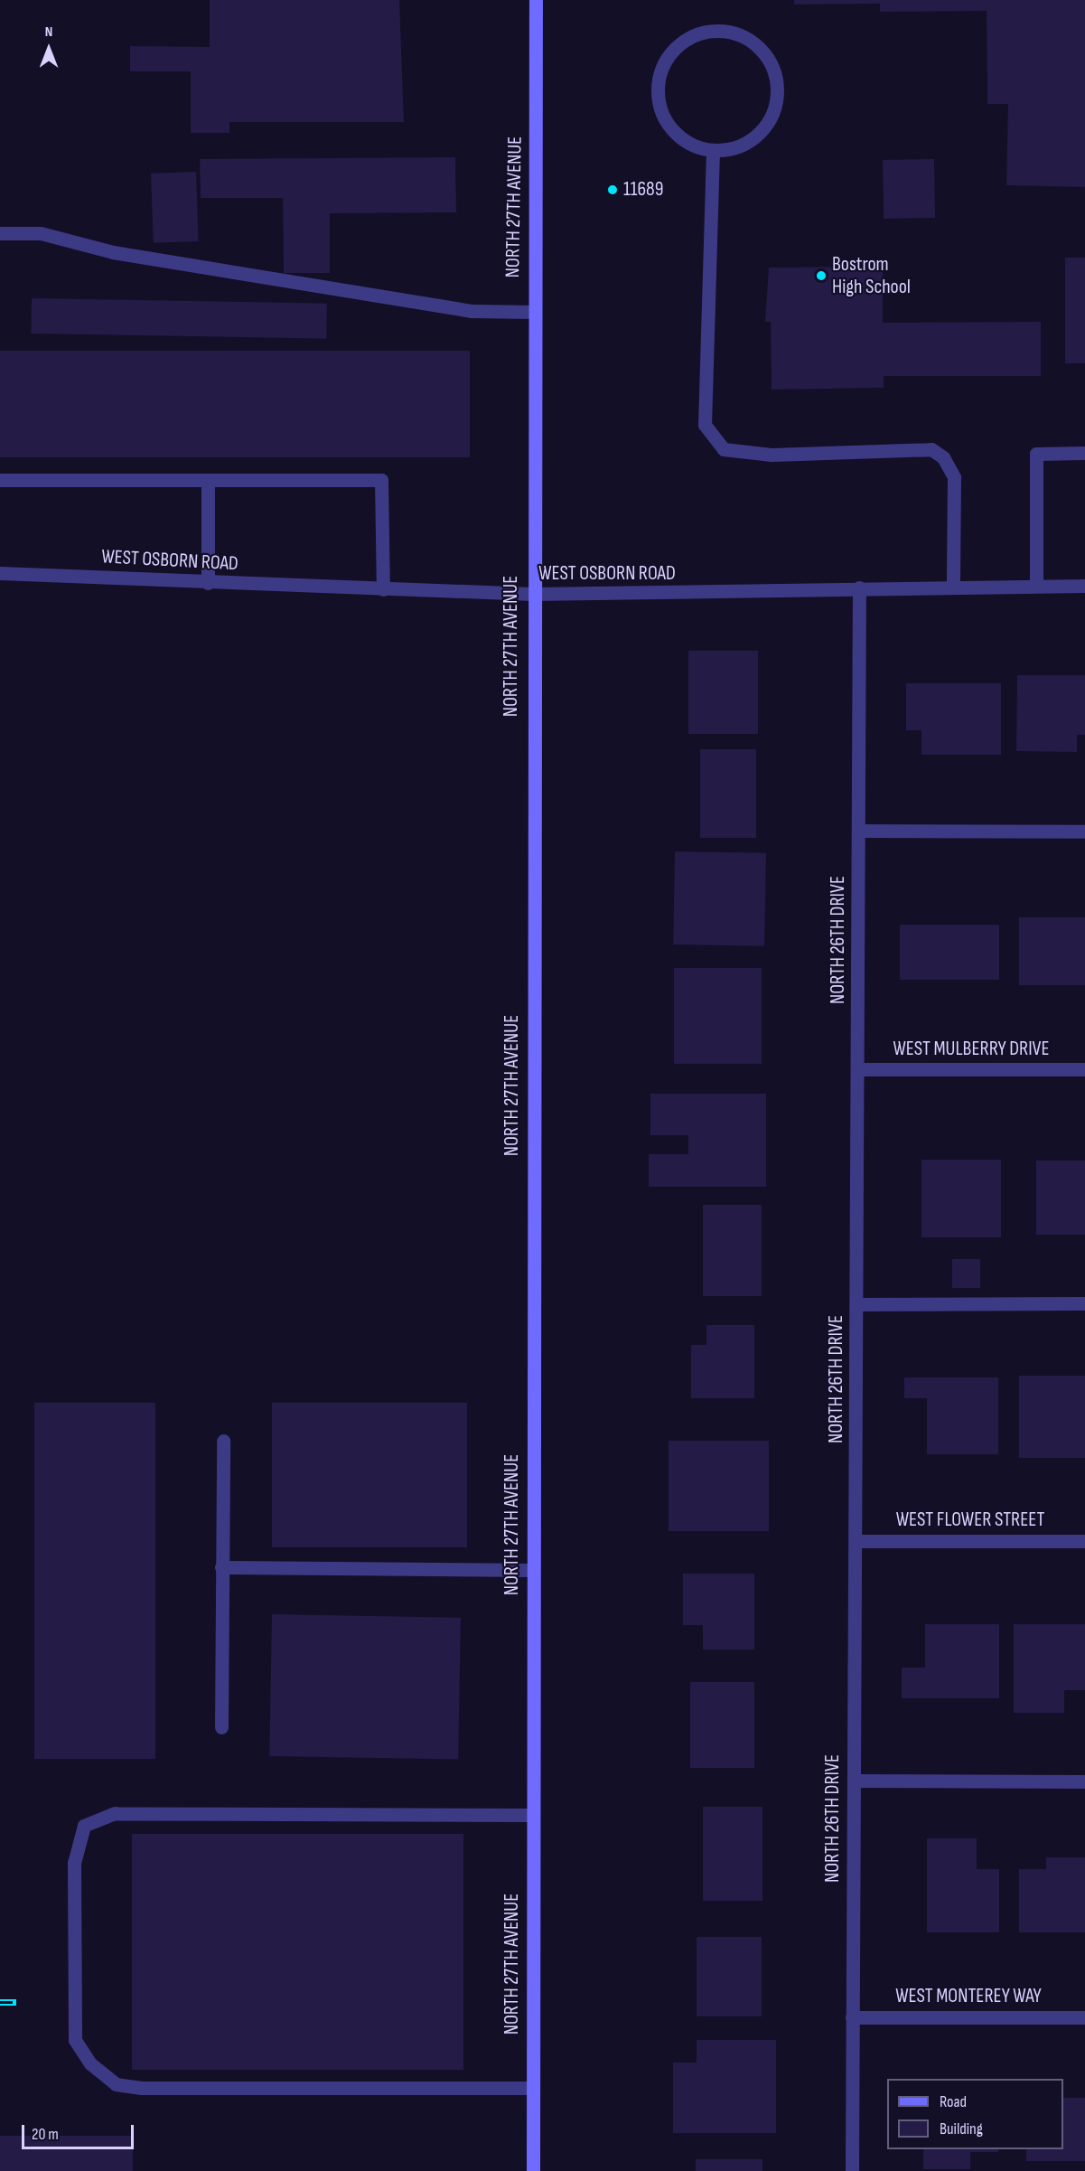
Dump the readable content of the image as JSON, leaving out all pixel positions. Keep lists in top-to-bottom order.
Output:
{
  "streets": {
    "main road": ["NORTH 27TH AVENUE"],
    "street": [
      "WEST OSBORN ROAD",
      "NORTH 26TH DRIVE",
      "WEST MULBERRY DRIVE",
      "WEST FLOWER STREET",
      "WEST MONTEREY WAY"
    ]
  },
  "crossings": [
    ["NORTH 27TH AVENUE", "WEST OSBORN ROAD"],
    ["WEST OSBORN ROAD", "NORTH 26TH DRIVE"],
    ["NORTH 26TH DRIVE", "WEST MULBERRY DRIVE"],
    ["NORTH 26TH DRIVE", "WEST FLOWER STREET"],
    ["NORTH 26TH DRIVE", "WEST MONTEREY WAY"]
  ],
  "places": ["11689", "Bostrom High School"],
  "legend": ["Road", "Building"],
  "scale_bar": "20 m",
  "north": "top"
}
